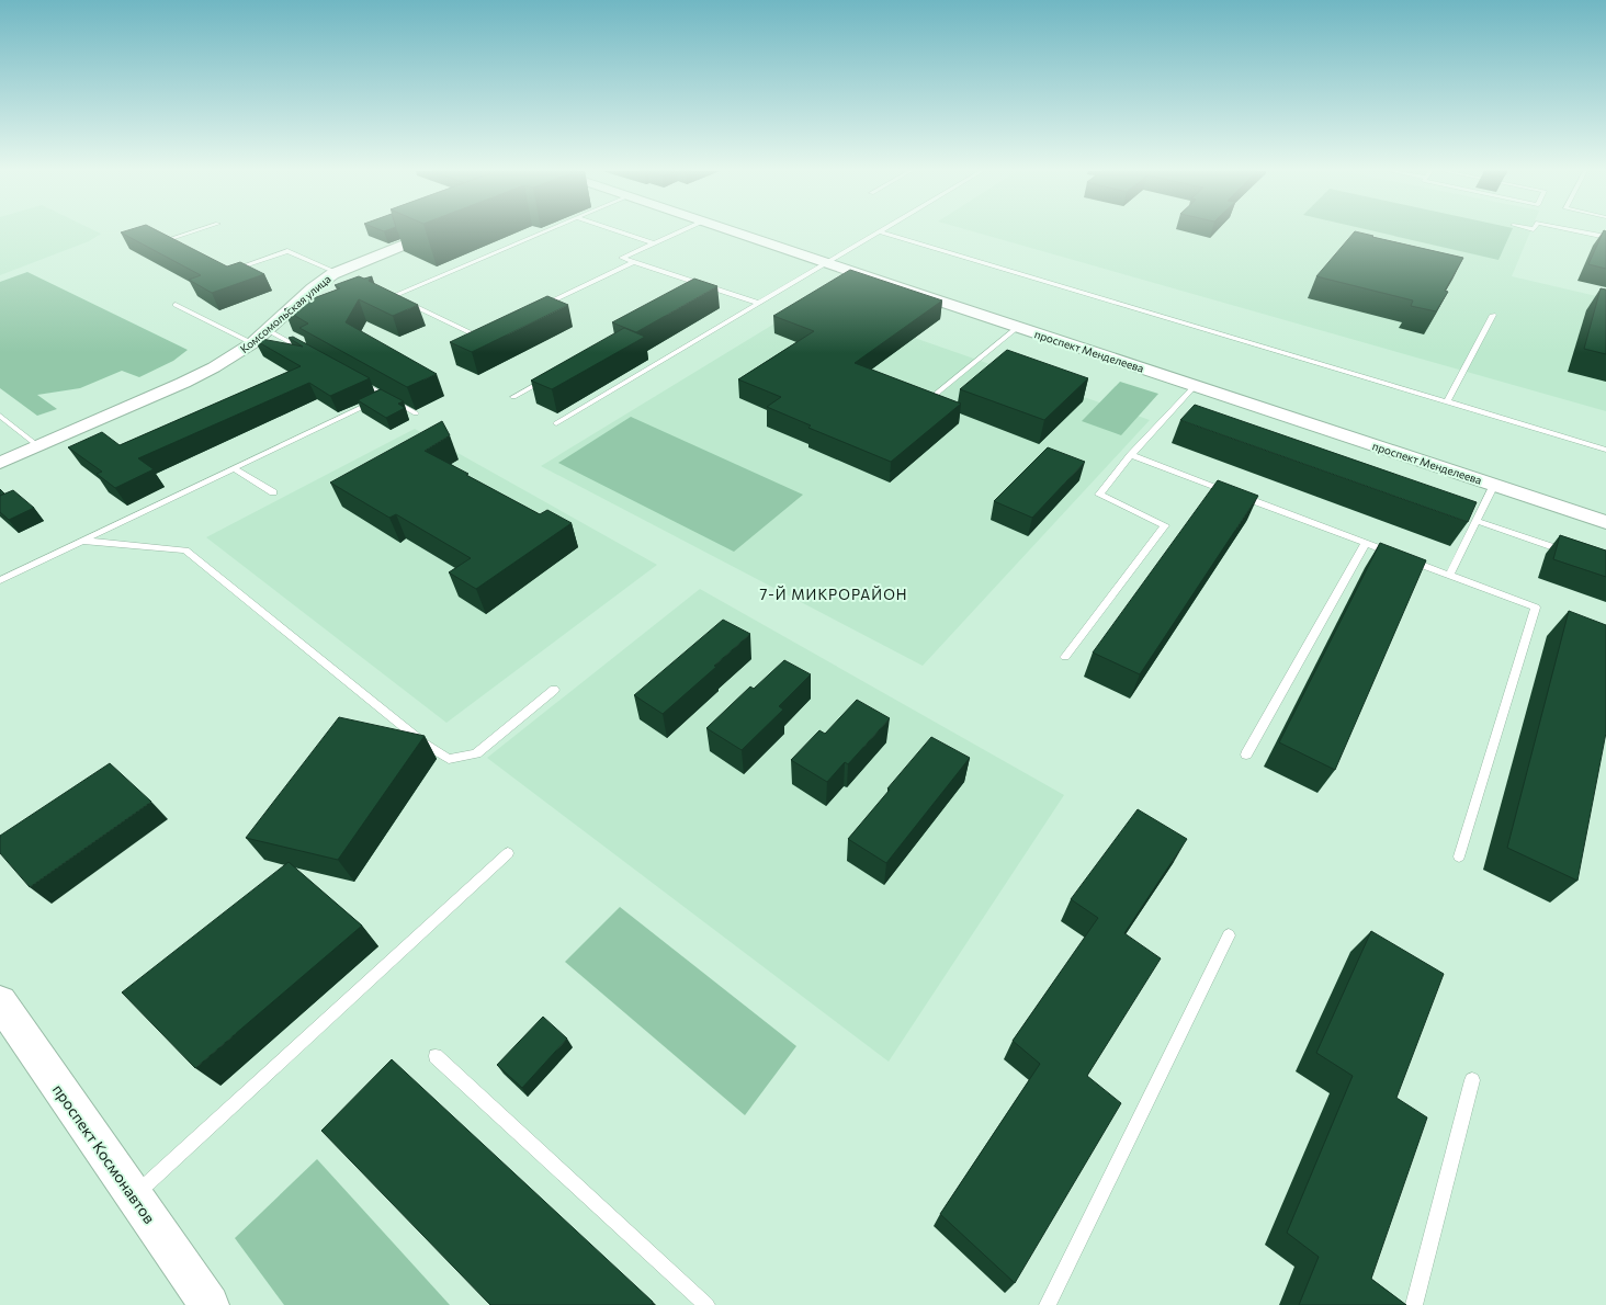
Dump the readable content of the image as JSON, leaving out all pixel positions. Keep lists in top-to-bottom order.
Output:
{
  "streets": {
    "street": ["Комсомольская улица", "проспект Менделеева", "проспект Космонавтов"]
  },
  "districts": ["7-Й МИКРОРАЙОН"]
}
